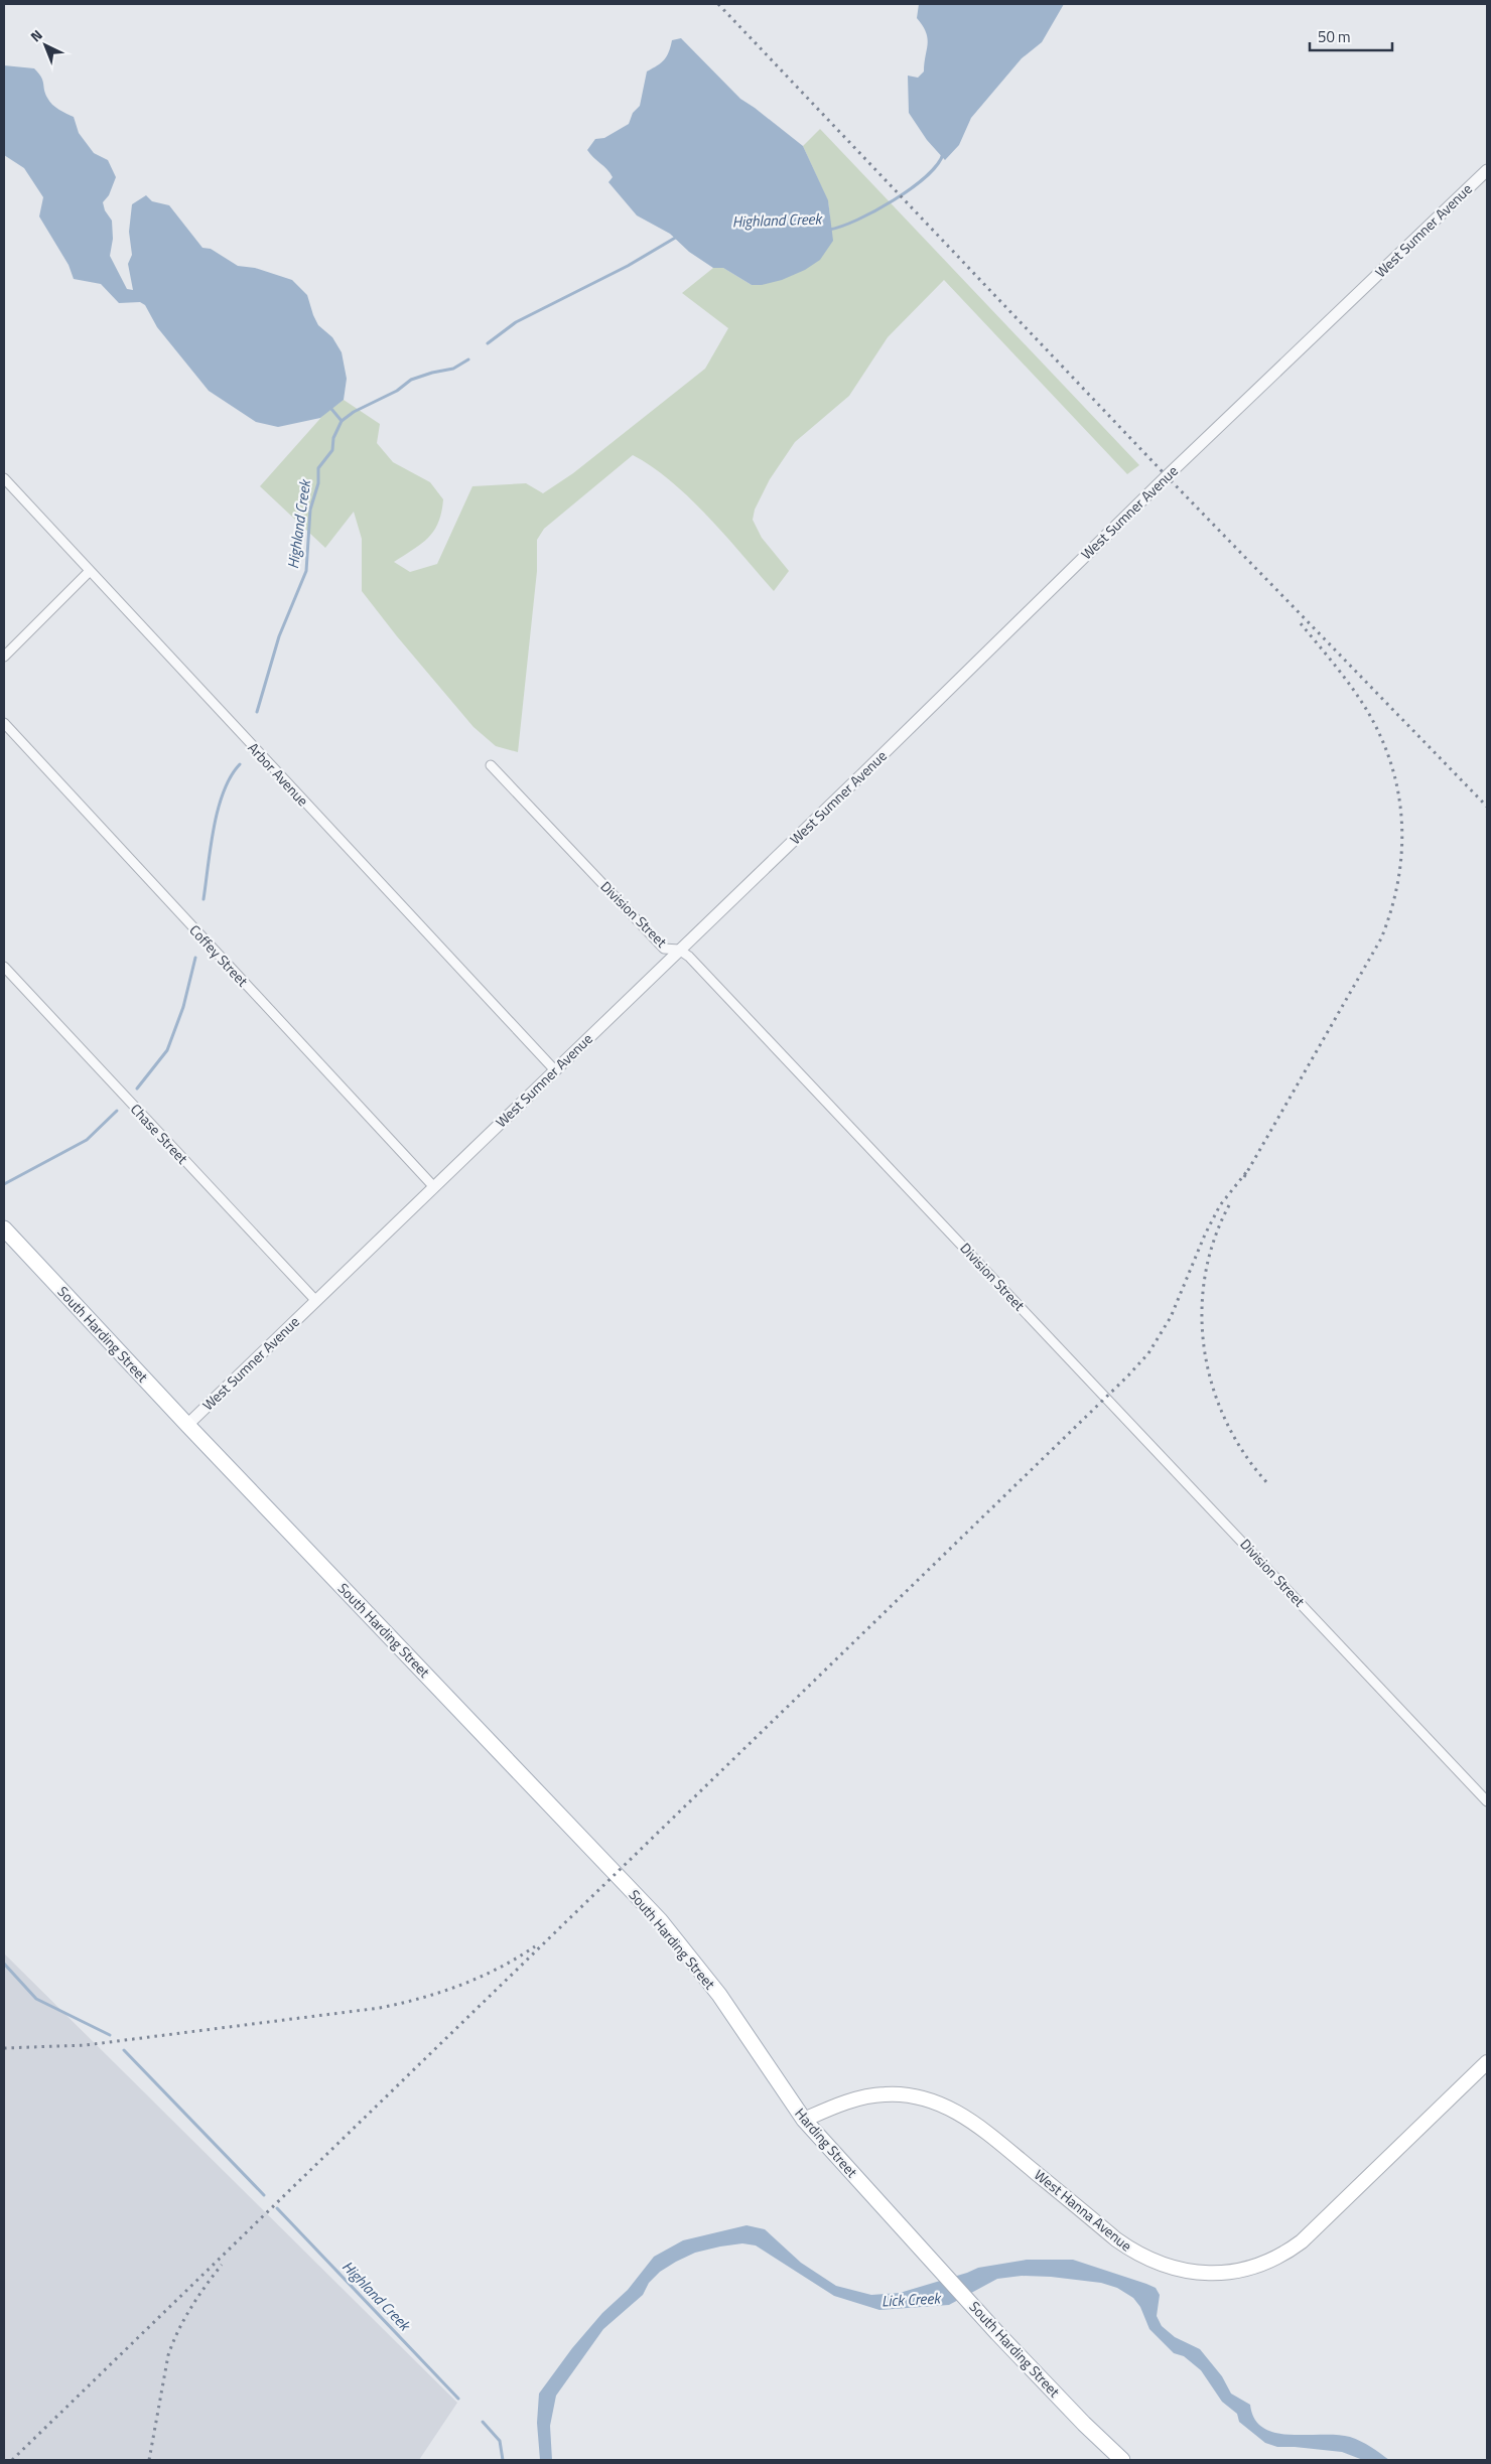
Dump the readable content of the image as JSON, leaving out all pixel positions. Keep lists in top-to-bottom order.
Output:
{
  "streets": {
    "main road": ["South Harding Street", "Harding Street", "West Hanna Avenue"],
    "street": [
      "West Sumner Avenue",
      "Arbor Avenue",
      "Division Street",
      "Coffey Street",
      "Chase Street"
    ]
  },
  "crossings": [
    ["West Sumner Avenue", "Arbor Avenue"],
    ["West Sumner Avenue", "Division Street"],
    ["West Sumner Avenue", "Coffey Street"],
    ["West Sumner Avenue", "Chase Street"],
    ["West Sumner Avenue", "South Harding Street"],
    ["South Harding Street", "Harding Street"],
    ["Harding Street", "West Hanna Avenue"]
  ],
  "water": ["Highland Creek", "Lick Creek"],
  "scale_bar": "50 m",
  "north": "top left"
}
